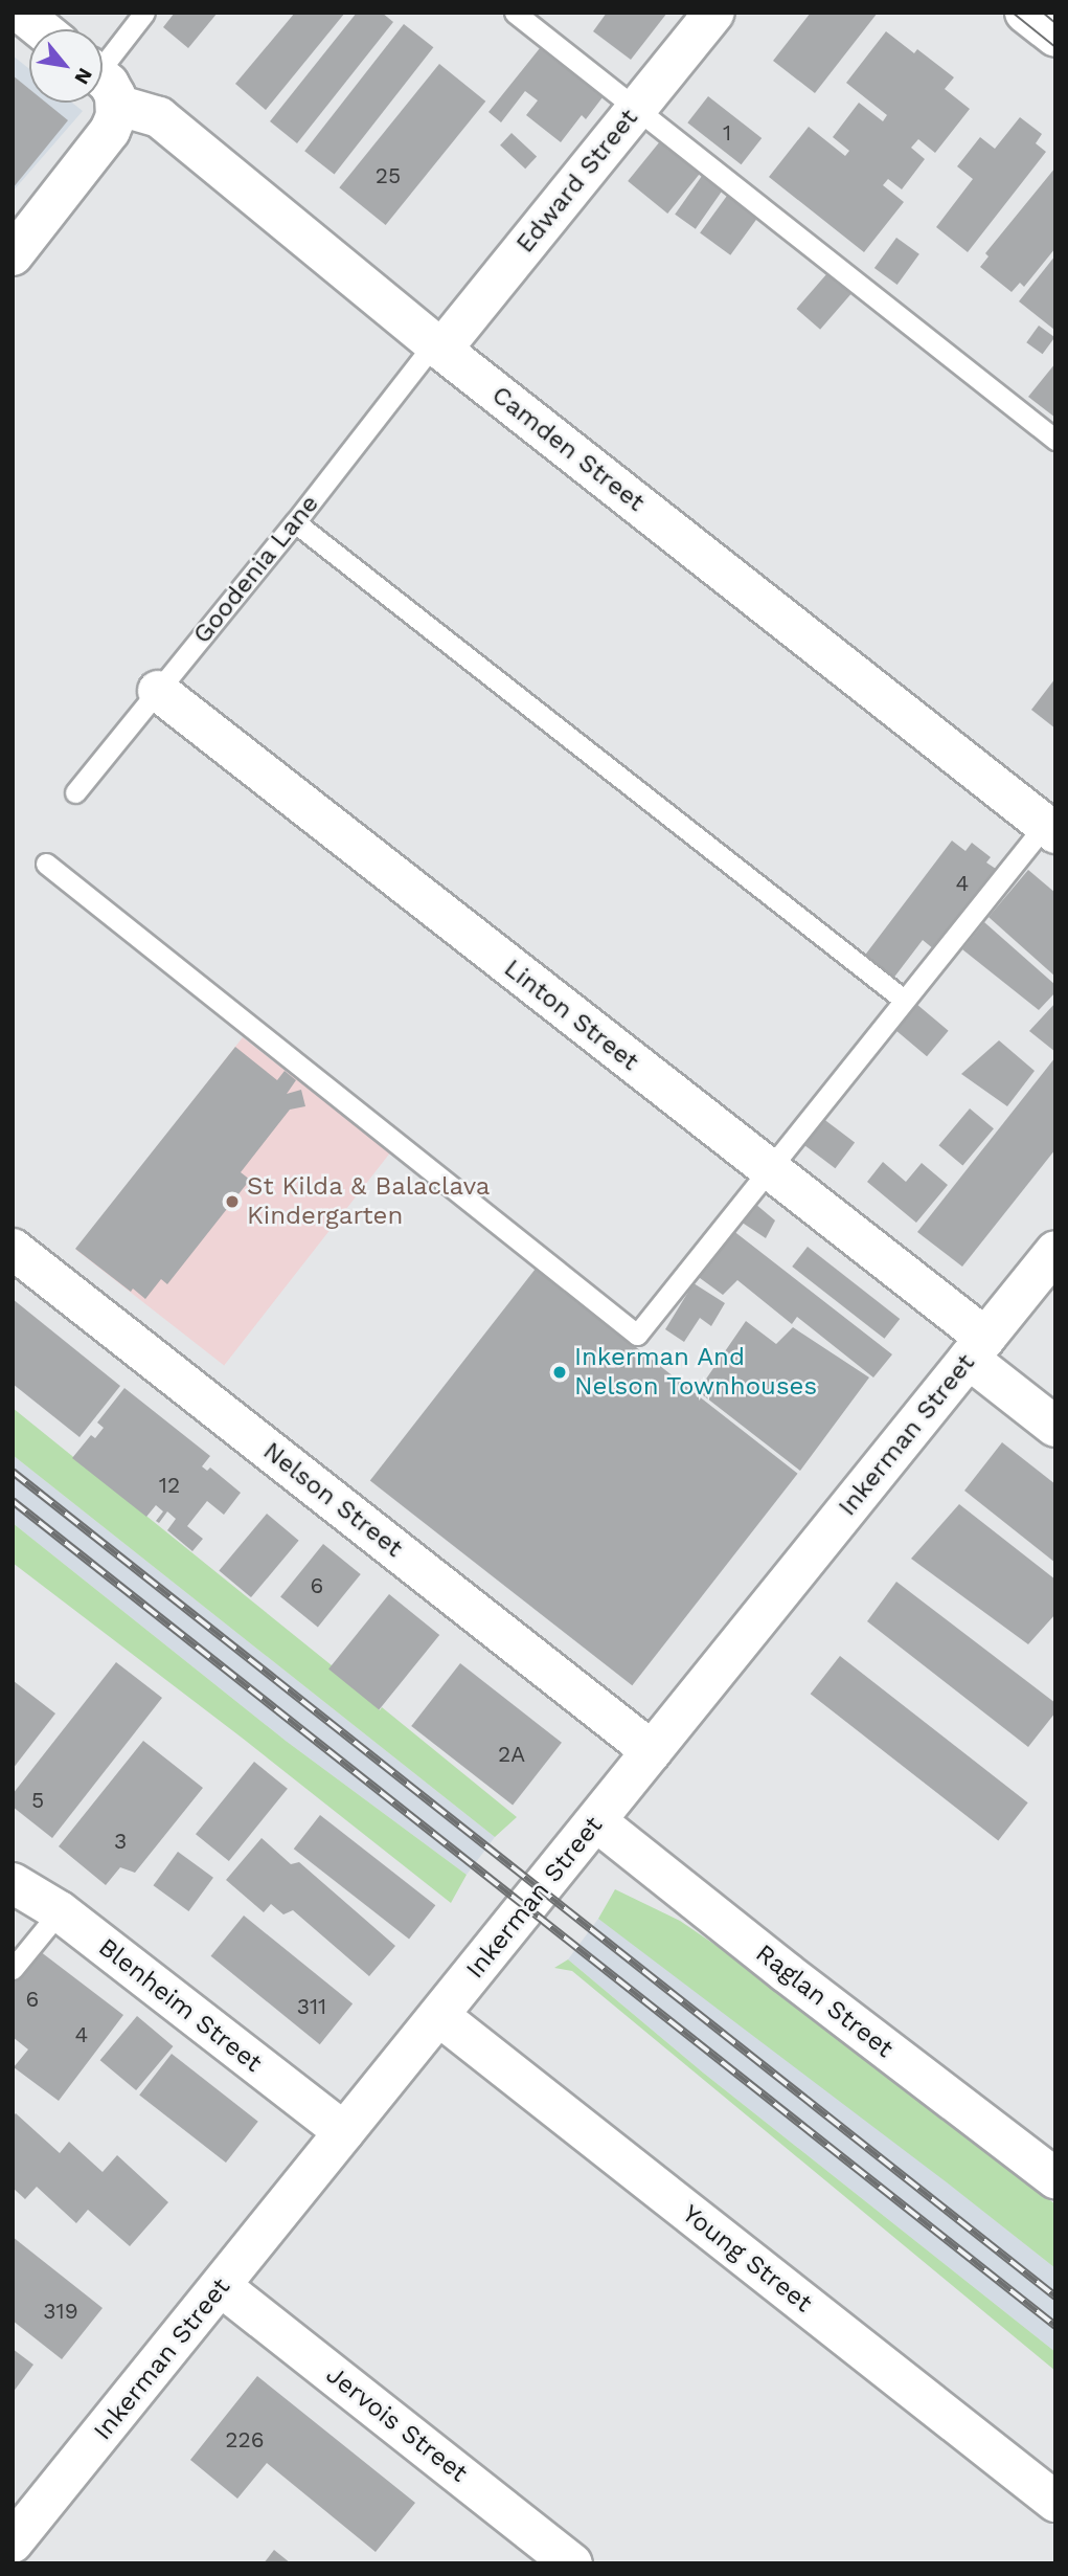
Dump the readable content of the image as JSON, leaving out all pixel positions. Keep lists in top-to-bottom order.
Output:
{
  "streets": {
    "street": [
      "Edward Street",
      "Camden Street",
      "Linton Street",
      "Inkerman Street",
      "Nelson Street",
      "Raglan Street",
      "Blenheim Street",
      "Young Street",
      "Jervois Street"
    ],
    "lane": ["Goodenia Lane"]
  },
  "crossings": [
    ["Edward Street", "Camden Street"],
    ["Edward Street", "Goodenia Lane"],
    ["Camden Street", "Goodenia Lane"],
    ["Goodenia Lane", "Linton Street"],
    ["Linton Street", "Inkerman Street"],
    ["Inkerman Street", "Nelson Street"],
    ["Inkerman Street", "Raglan Street"],
    ["Inkerman Street", "Blenheim Street"],
    ["Inkerman Street", "Young Street"],
    ["Inkerman Street", "Jervois Street"]
  ],
  "places": ["St Kilda & Balaclava Kindergarten", "Inkerman And Nelson Townhouses"],
  "house_numbers": [
    "1",
    "25",
    "4",
    "12",
    "6",
    "2A",
    "5",
    "3",
    "6",
    "311",
    "4",
    "319",
    "226"
  ],
  "north": "bottom right"
}
